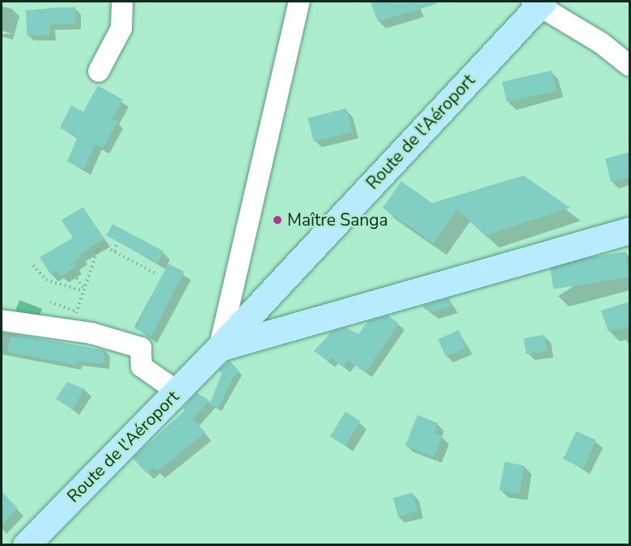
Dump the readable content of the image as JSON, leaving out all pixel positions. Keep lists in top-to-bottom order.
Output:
{
  "streets": {
    "main road": ["Route de l'Aéroport"]
  },
  "places": ["Maître Sanga"]
}
